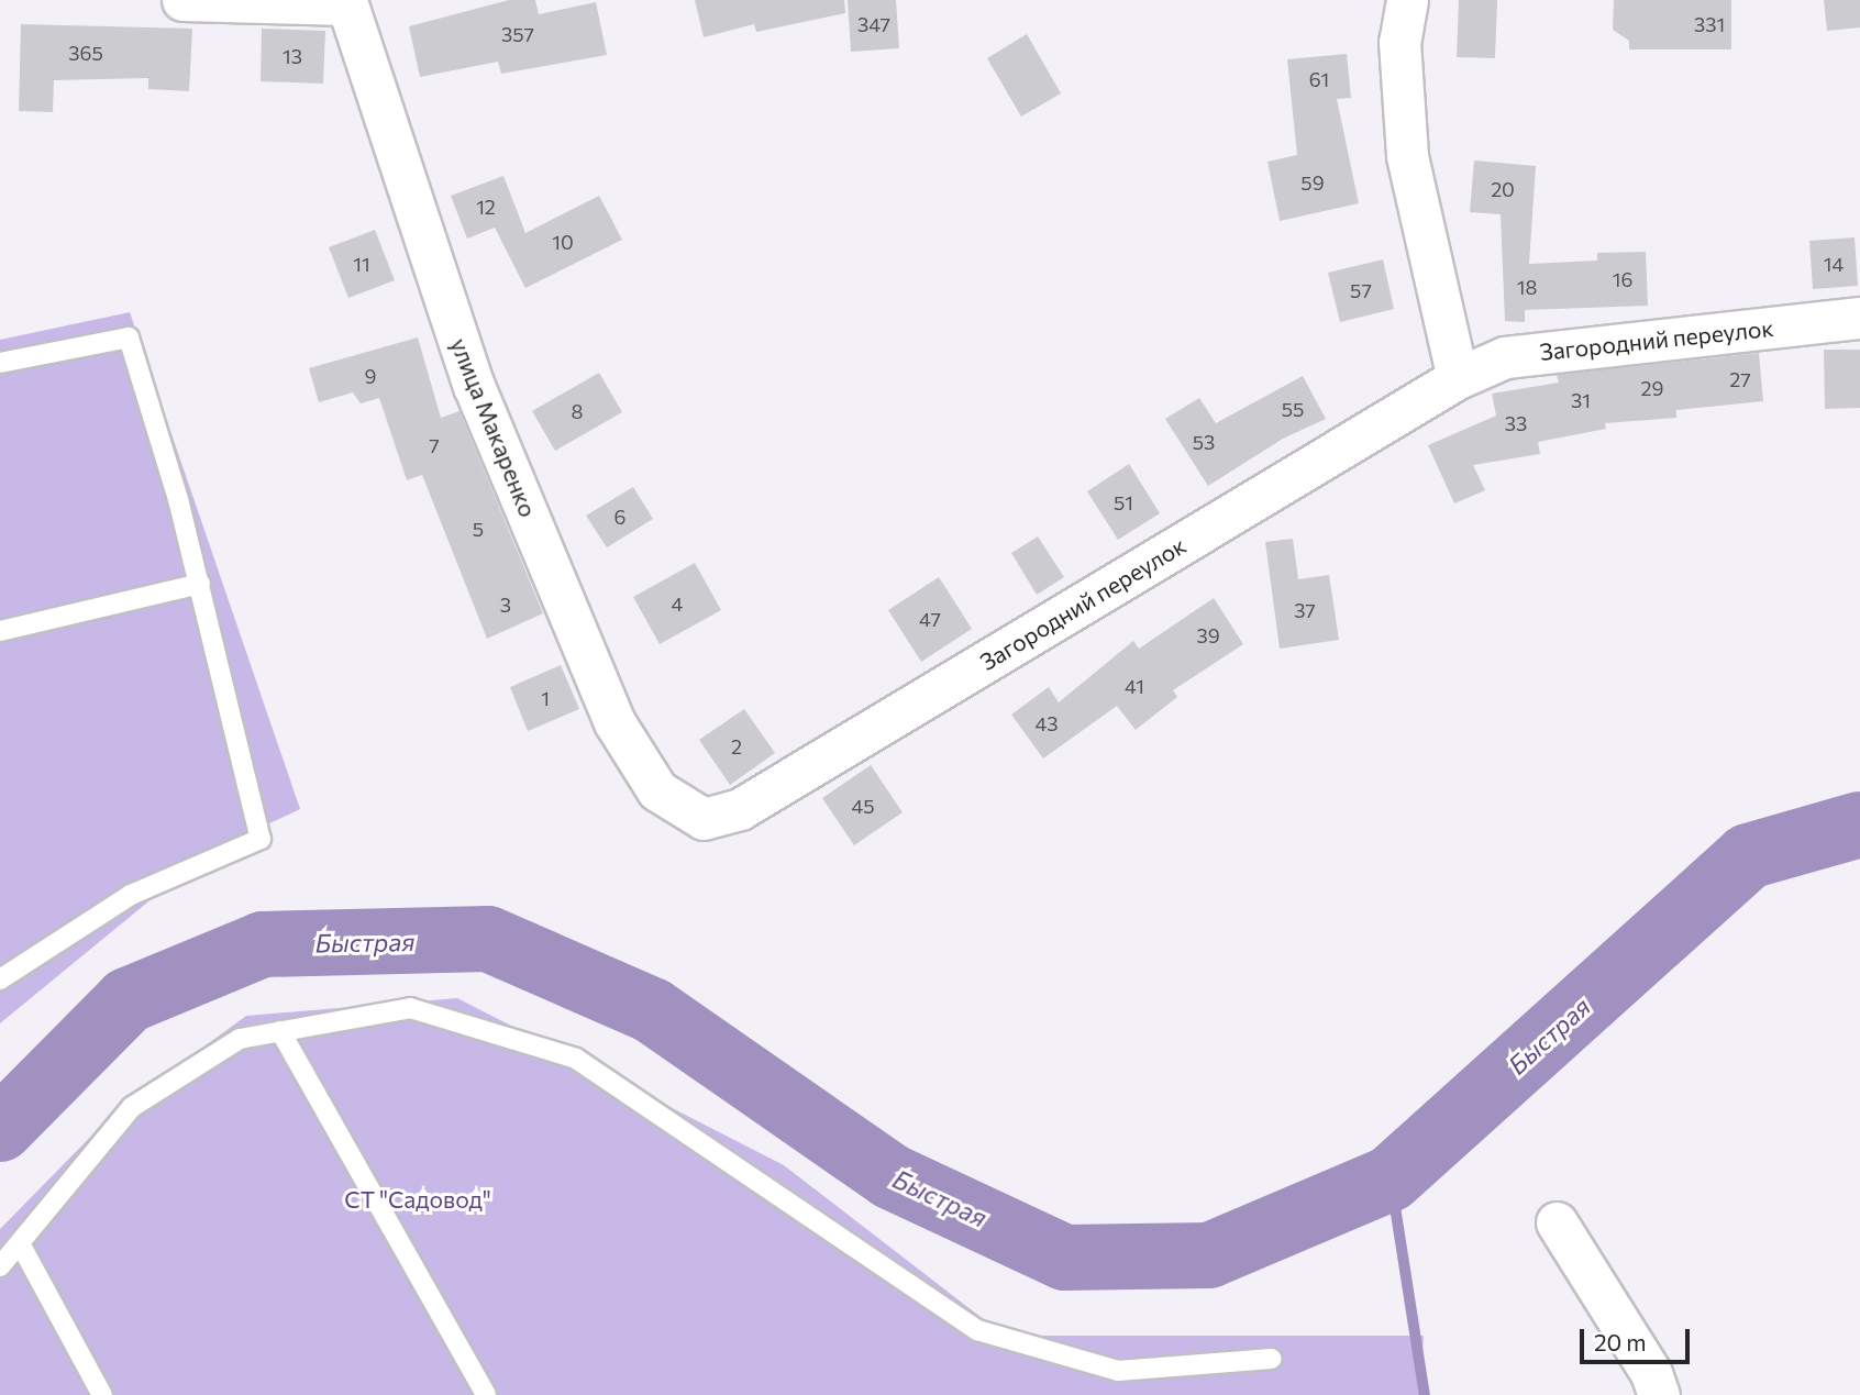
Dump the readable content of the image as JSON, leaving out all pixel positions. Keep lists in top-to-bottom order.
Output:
{
  "streets": {
    "street": ["Загородний переулок", "улица Макаренко"]
  },
  "crossings": [
    ["Загородний переулок", "улица Макаренко"]
  ],
  "water": ["Быстрая"],
  "parks": ["СТ \"Садовод\""],
  "house_numbers": [
    "347",
    "331",
    "357",
    "365",
    "13",
    "61",
    "59",
    "20",
    "12",
    "10",
    "11",
    "14",
    "16",
    "18",
    "57",
    "9",
    "27",
    "29",
    "31",
    "55",
    "8",
    "33",
    "53",
    "7",
    "51",
    "6",
    "5",
    "4",
    "3",
    "37",
    "47",
    "39",
    "41",
    "1",
    "43",
    "2",
    "45"
  ],
  "scale_bar": "20 m"
}
